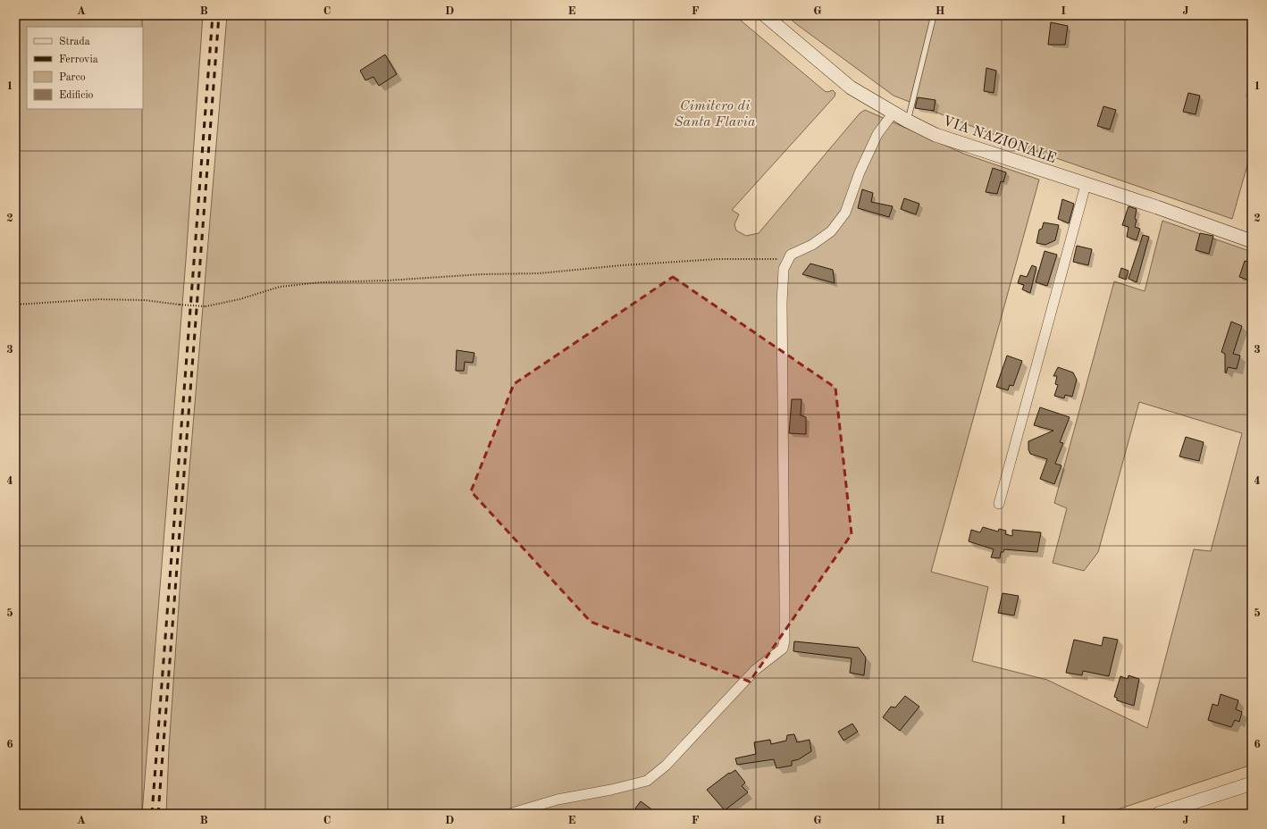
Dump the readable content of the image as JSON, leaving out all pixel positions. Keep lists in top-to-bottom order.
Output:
{
  "streets": {
    "main road": ["VIA NAZIONALE"]
  },
  "parks": ["Cimitero di Santa Flavia"],
  "legend": [
    "Strada",
    "Ferrovia",
    "Parco",
    "Edificio"
  ],
  "grid": {
    "columns": [
      "A",
      "B",
      "C",
      "D",
      "E",
      "F",
      "G",
      "H",
      "I",
      "J"
    ],
    "rows": [
      "1",
      "2",
      "3",
      "4",
      "5",
      "6"
    ]
  }
}
